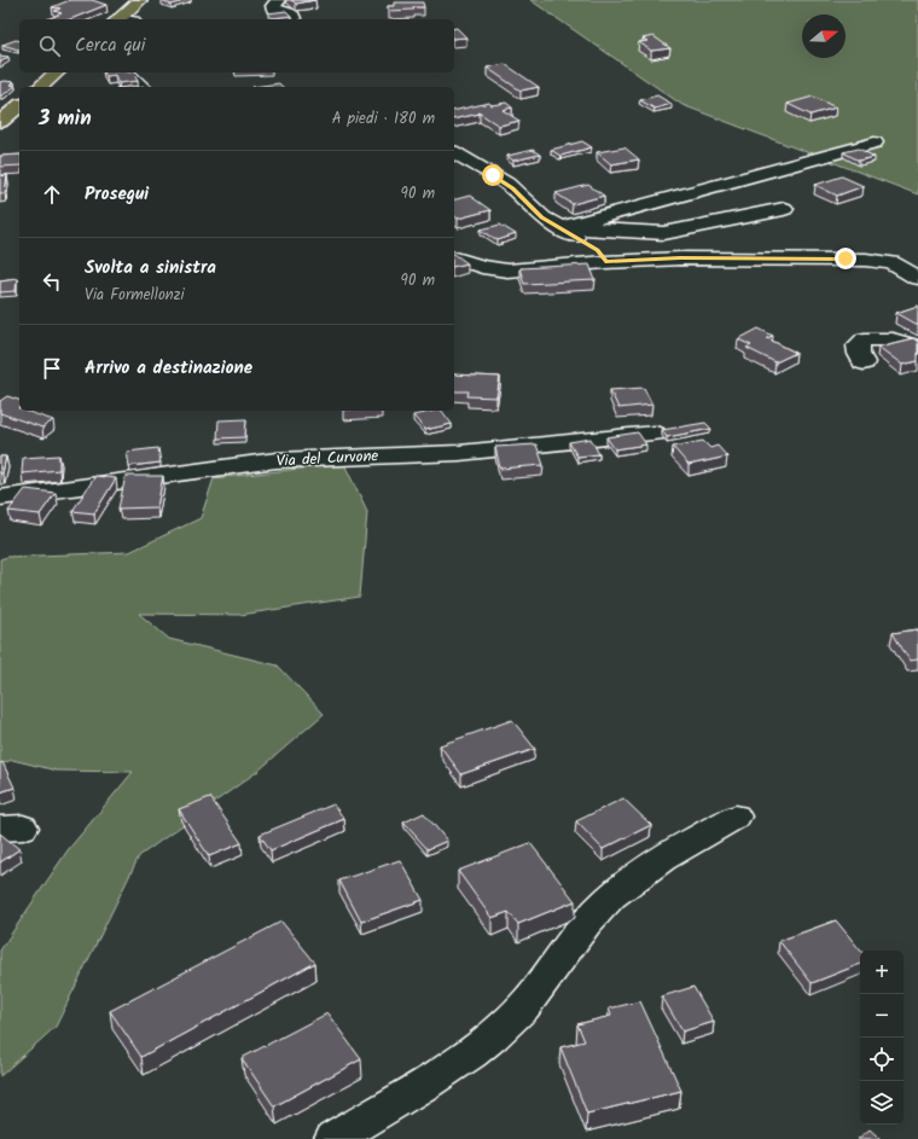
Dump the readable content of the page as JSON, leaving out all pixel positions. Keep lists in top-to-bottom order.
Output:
{
  "streets": {
    "street": ["Via del Curvone"]
  },
  "north": "right",
  "page": {
    "search": "Cerca qui",
    "heading": ["3 min", "A piedi · 180 m"],
    "list": [
      ["Prosegui", "90 m"],
      ["Svolta a sinistra", "Via Formellonzi", "90 m"],
      "Arrivo a destinazione"
    ],
    "map_buttons": ["+", "−"]
  }
}
